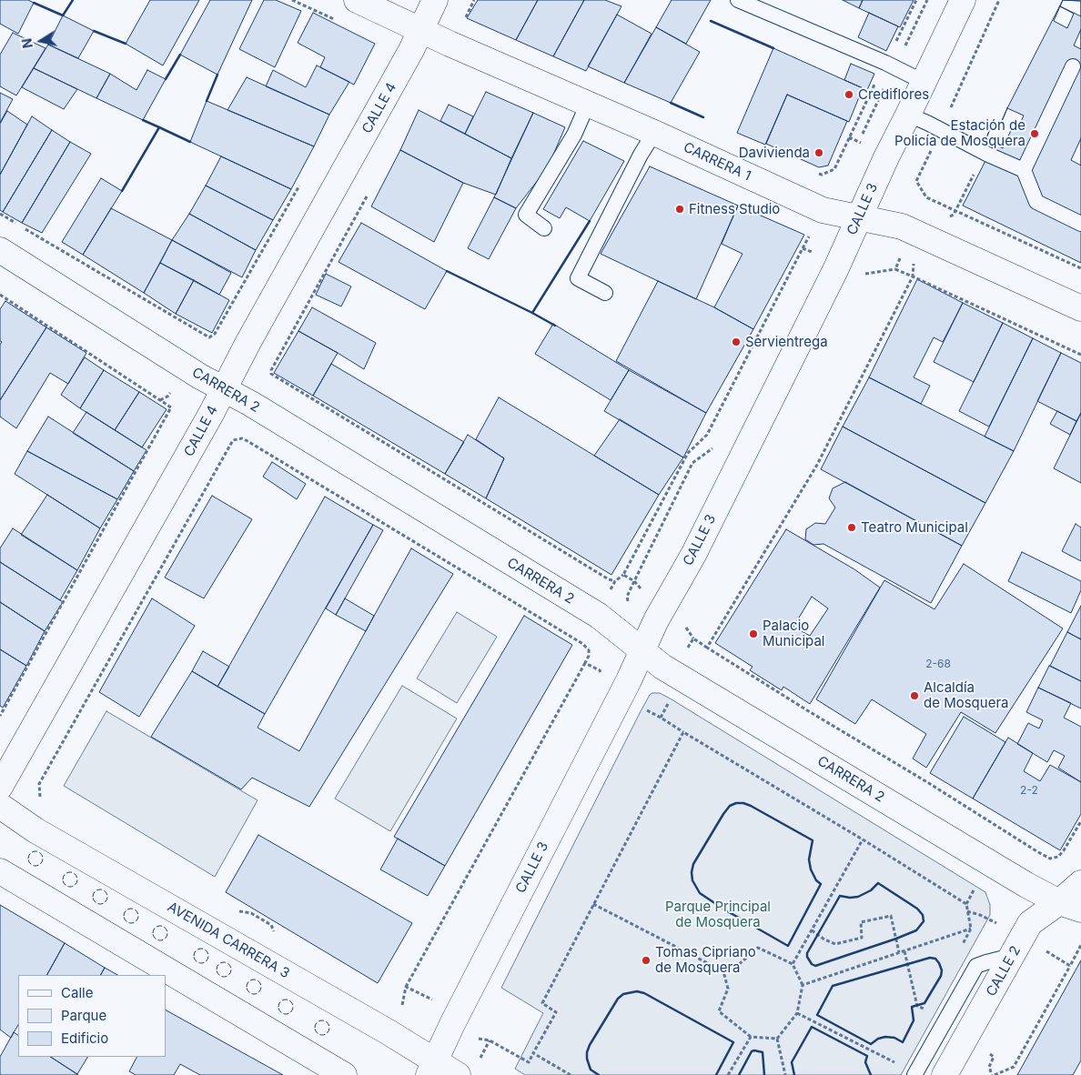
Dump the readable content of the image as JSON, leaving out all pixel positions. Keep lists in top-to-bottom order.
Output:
{
  "streets": {
    "street": [
      "CALLE 4",
      "CARRERA 1",
      "CALLE 3",
      "CARRERA 2",
      "AVENIDA CARRERA 3",
      "CALLE 2"
    ]
  },
  "crossings": [
    ["CALLE 4", "CARRERA 1"],
    ["CALLE 4", "CARRERA 2"],
    ["CARRERA 1", "CALLE 3"],
    ["CALLE 3", "CARRERA 2"],
    ["CALLE 3", "AVENIDA CARRERA 3"],
    ["CARRERA 2", "CALLE 2"]
  ],
  "parks": ["Parque Principal de Mosquera"],
  "places": [
    "Crediflores",
    "Estación de Policía de Mosquera",
    "Davivienda",
    "Fitness Studio",
    "Servientrega",
    "Teatro Municipal",
    "Palacio Municipal",
    "Alcaldía de Mosquera",
    "Tomas Cipriano de Mosquera"
  ],
  "house_numbers": ["2-68", "2-2"],
  "legend": ["Calle", "Parque", "Edificio"],
  "north": "left"
}
